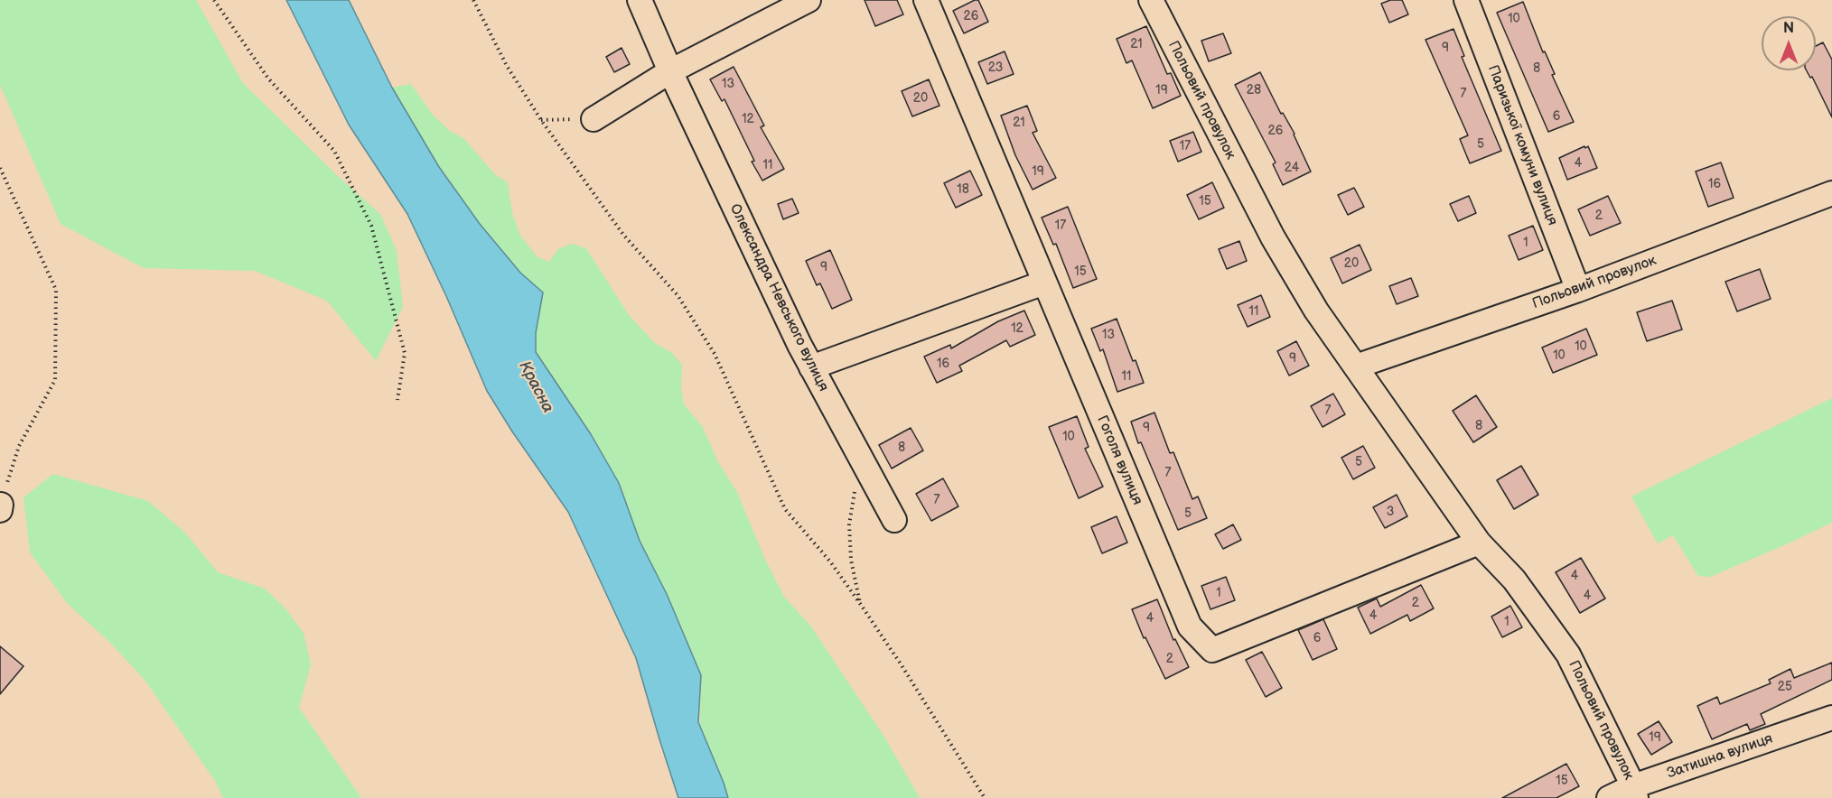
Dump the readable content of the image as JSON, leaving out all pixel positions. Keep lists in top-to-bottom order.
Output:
{
  "streets": {
    "street": [
      "Польовий провулок",
      "Паризької комуни вулиця",
      "Олександра Невського вулиця",
      "Гоголя вулиця",
      "Затишна вулиця"
    ]
  },
  "crossings": [
    ["Польовий провулок", "Паризької комуни вулиця"],
    ["Польовий провулок", "Гоголя вулиця"],
    ["Польовий провулок", "Затишна вулиця"]
  ],
  "water": ["Красна"],
  "house_numbers": [
    "26",
    "10",
    "21",
    "9",
    "23",
    "8",
    "13",
    "19",
    "28",
    "7",
    "20",
    "6",
    "12",
    "21",
    "26",
    "5",
    "17",
    "4",
    "11",
    "24",
    "19",
    "16",
    "18",
    "15",
    "2",
    "17",
    "1",
    "20",
    "9",
    "15",
    "11",
    "12",
    "13",
    "10",
    "10",
    "9",
    "16",
    "11",
    "7",
    "8",
    "9",
    "10",
    "8",
    "5",
    "7",
    "7",
    "3",
    "5",
    "4",
    "1",
    "4",
    "2",
    "4",
    "4",
    "1",
    "6",
    "2",
    "25",
    "19",
    "15"
  ],
  "north": "top"
}
